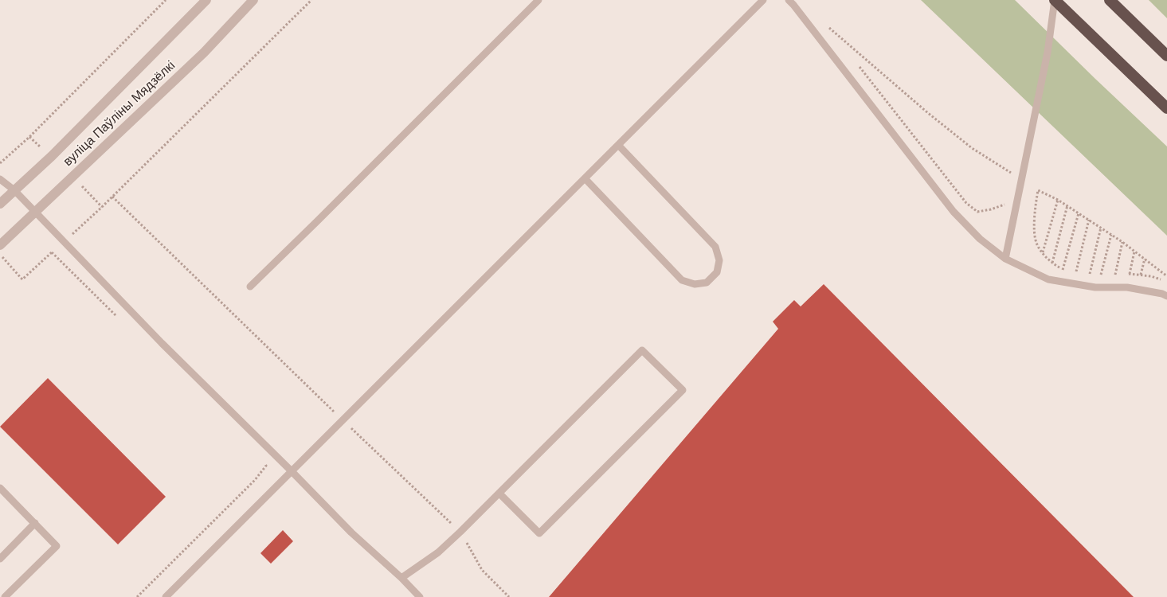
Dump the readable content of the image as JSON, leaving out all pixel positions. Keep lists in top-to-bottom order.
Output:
{
  "streets": {
    "street": ["вуліца Паўліны Мядзёлкі"]
  }
}
